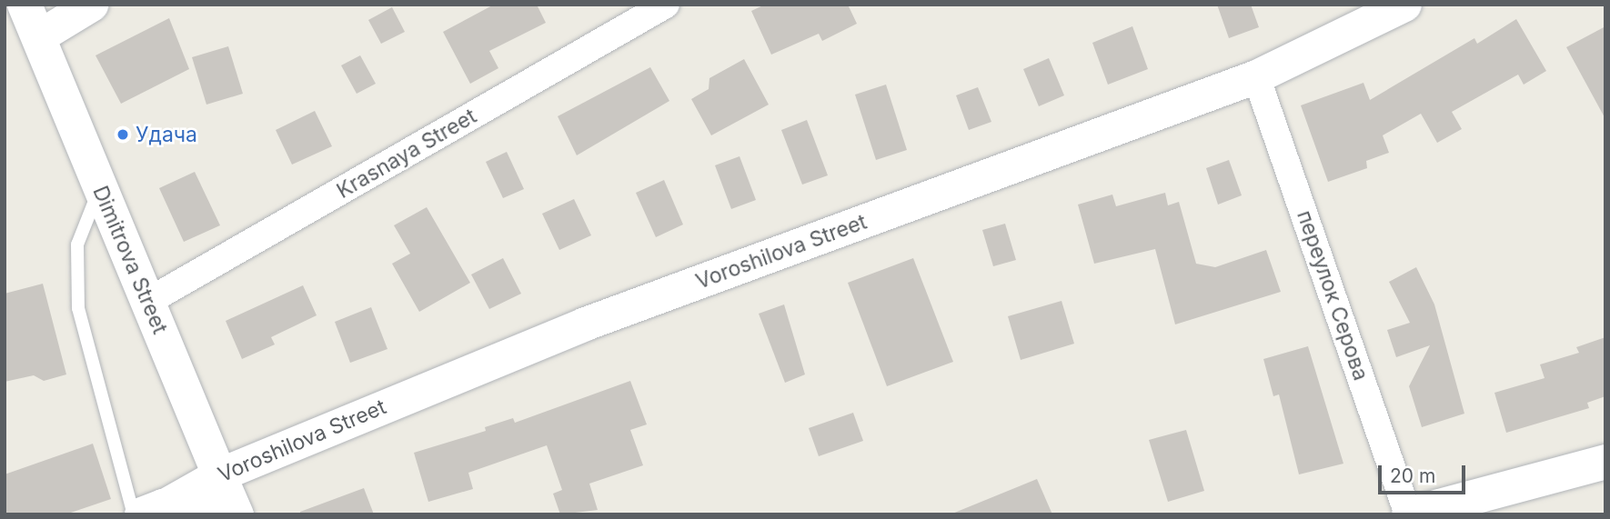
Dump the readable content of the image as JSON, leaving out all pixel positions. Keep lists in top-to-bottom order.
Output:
{
  "streets": {
    "main road": ["Dimitrova Street"],
    "street": ["Krasnaya Street", "Voroshilova Street", "переулок Серова"]
  },
  "crossings": [
    ["Krasnaya Street", "Dimitrova Street"],
    ["Voroshilova Street", "Dimitrova Street"],
    ["Voroshilova Street", "переулок Серова"]
  ],
  "places": ["Удача"],
  "scale_bar": "20 m"
}
